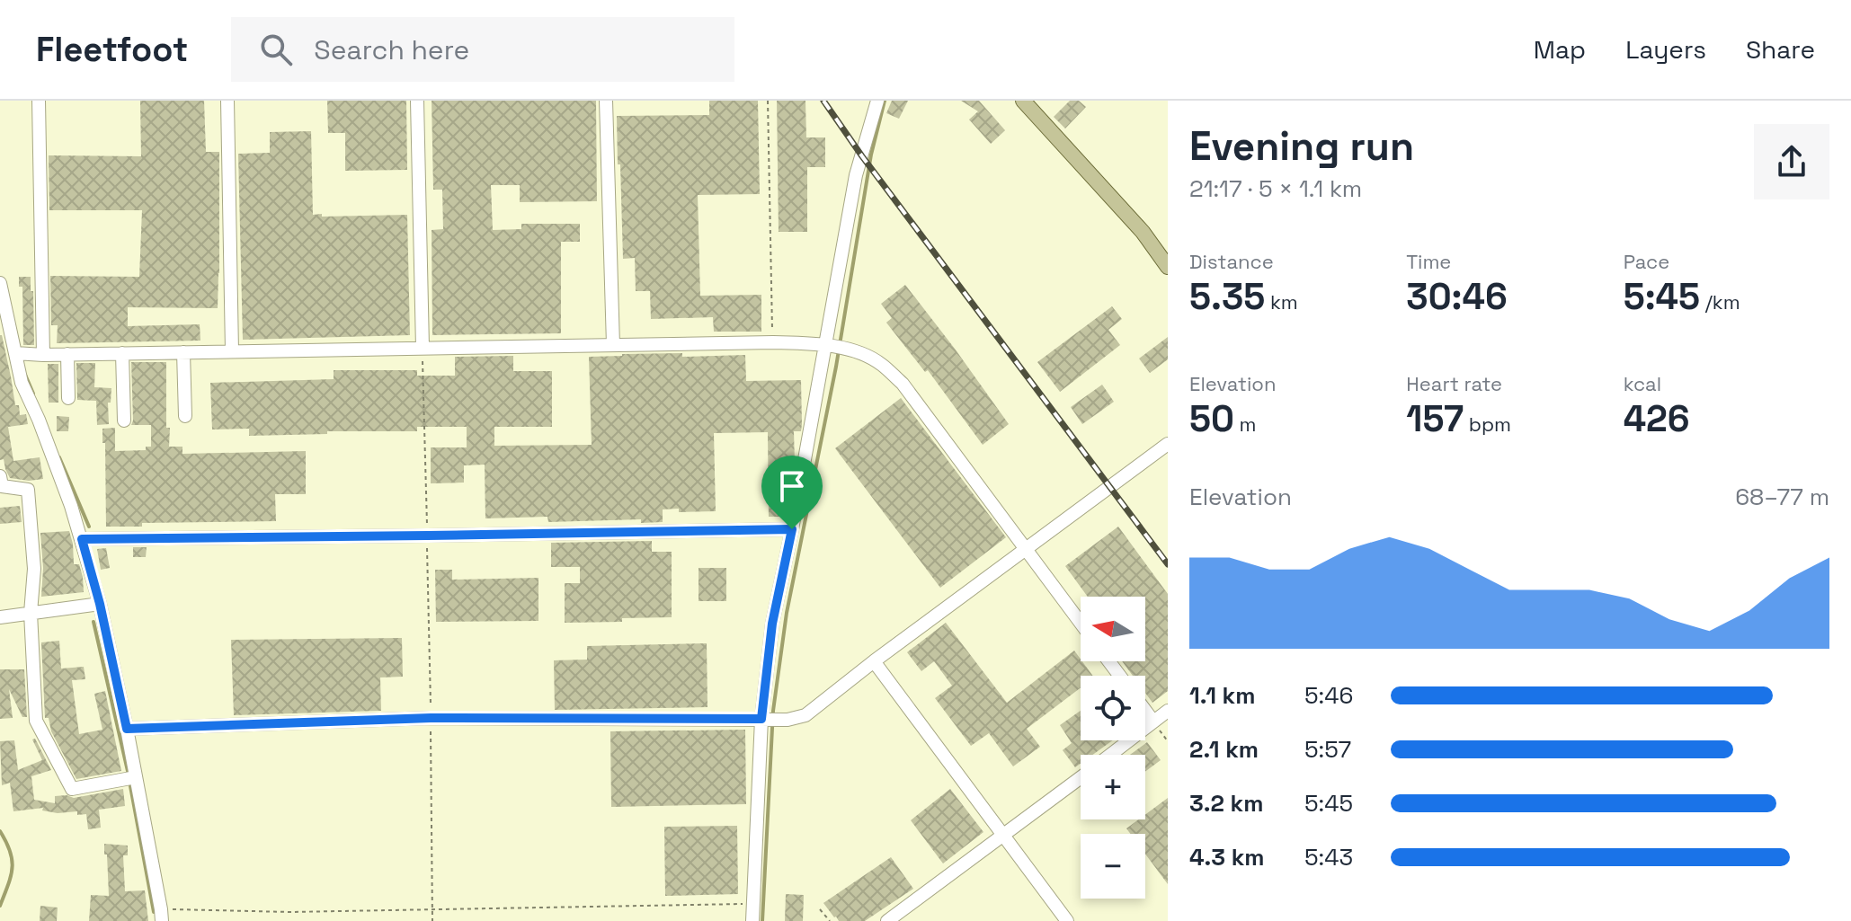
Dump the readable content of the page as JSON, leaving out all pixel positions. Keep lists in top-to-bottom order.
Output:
{
  "north": "left",
  "page": {
    "header": "Fleetfoot",
    "search": "Search here",
    "nav": ["Map", "Layers", "Share"],
    "heading": ["Evening run", "21:17 · 5 × 1.1 km"],
    "stats": [
      ["Distance", "5.35 km"],
      ["Time", "30:46"],
      ["Pace", "5:45 /km"],
      ["Elevation", "50 m"],
      ["Heart rate", "157 bpm"],
      ["kcal", "426"]
    ],
    "chart": ["Elevation", "68–77 m"],
    "map_buttons": ["+", "−"],
    "list": [
      {
        "name": "1.1 km",
        "note": "5:46"
      },
      {
        "name": "2.1 km",
        "note": "5:57"
      },
      {
        "name": "3.2 km",
        "note": "5:45"
      },
      {
        "name": "4.3 km",
        "note": "5:43"
      }
    ]
  }
}
